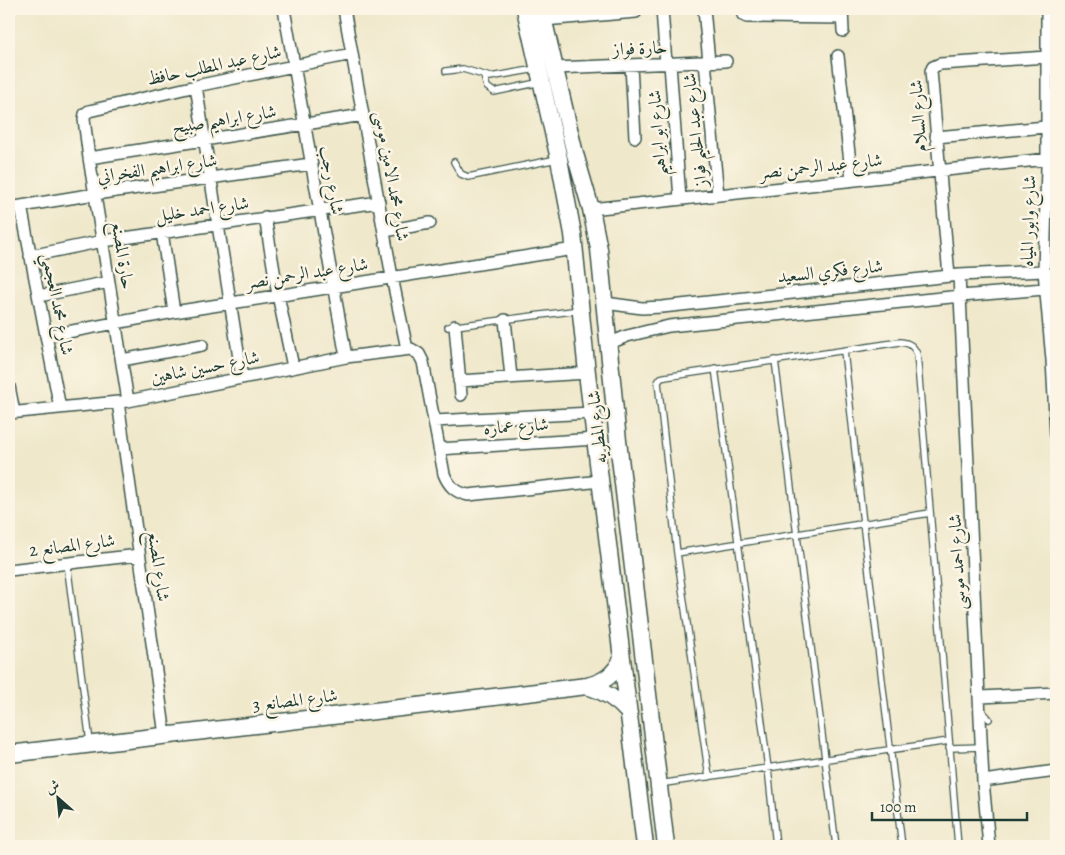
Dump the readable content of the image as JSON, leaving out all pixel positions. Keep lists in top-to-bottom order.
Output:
{
  "streets": {
    "main road": ["شارع المطريه", "شارع المصانع 3"],
    "street": [
      "حارة فواز",
      "شارع عبد المطلب حافظ",
      "شارع السلام",
      "شارع ابراهيم صبيح",
      "شارع عبد الحليم فواز",
      "شارع ابو ابراهيم",
      "شارع عبد الرحمن نصر",
      "شارع ابراهيم الفخراني",
      "شارع محمد الامين موسى",
      "شارع رجب",
      "شارع احمد خليل",
      "شارع وابور المياه",
      "حارة المصنع",
      "شارع فكري السعيد",
      "شارع محمد العجمي",
      "شارع حسين شاهين",
      "شارع عماره",
      "شارع المصانع 2",
      "شارع احمد موسى",
      "شارع المصنع"
    ]
  },
  "crossings": [
    ["حارة فواز", "شارع عبد الحليم فواز"],
    ["حارة فواز", "شارع ابو ابراهيم"],
    ["حارة فواز", "شارع المطريه"],
    ["شارع عبد المطلب حافظ", "شارع محمد الامين موسى"],
    ["شارع عبد المطلب حافظ", "شارع رجب"],
    ["شارع عبد المطلب حافظ", "حارة المصنع"],
    ["شارع السلام", "شارع عبد الرحمن نصر"],
    ["شارع السلام", "شارع وابور المياه"],
    ["شارع السلام", "شارع فكري السعيد"],
    ["شارع السلام", "شارع احمد موسى"],
    ["شارع ابراهيم صبيح", "شارع محمد الامين موسى"],
    ["شارع ابراهيم صبيح", "شارع رجب"],
    ["شارع ابراهيم صبيح", "حارة المصنع"],
    ["شارع عبد الحليم فواز", "شارع عبد الرحمن نصر"],
    ["شارع ابو ابراهيم", "شارع عبد الرحمن نصر"],
    ["شارع عبد الرحمن نصر", "شارع محمد الامين موسى"],
    ["شارع عبد الرحمن نصر", "شارع رجب"],
    ["شارع عبد الرحمن نصر", "شارع وابور المياه"],
    ["شارع عبد الرحمن نصر", "حارة المصنع"],
    ["شارع عبد الرحمن نصر", "شارع محمد العجمي"],
    ["شارع عبد الرحمن نصر", "شارع المطريه"],
    ["شارع ابراهيم الفخراني", "شارع رجب"],
    ["شارع ابراهيم الفخراني", "حارة المصنع"],
    ["شارع ابراهيم الفخراني", "شارع محمد العجمي"],
    ["شارع محمد الامين موسى", "شارع احمد خليل"],
    ["شارع محمد الامين موسى", "شارع حسين شاهين"],
    ["شارع رجب", "شارع احمد خليل"],
    ["شارع رجب", "شارع حسين شاهين"],
    ["شارع احمد خليل", "حارة المصنع"],
    ["شارع احمد خليل", "شارع محمد العجمي"],
    ["شارع وابور المياه", "شارع فكري السعيد"],
    ["حارة المصنع", "شارع حسين شاهين"],
    ["حارة المصنع", "شارع المصنع"],
    ["شارع فكري السعيد", "شارع المطريه"],
    ["شارع فكري السعيد", "شارع احمد موسى"],
    ["شارع محمد العجمي", "شارع حسين شاهين"],
    ["شارع حسين شاهين", "شارع المصنع"],
    ["شارع عماره", "شارع المطريه"],
    ["شارع المطريه", "شارع المصانع 3"],
    ["شارع المصانع 2", "شارع المصنع"],
    ["شارع المصنع", "شارع المصانع 3"]
  ],
  "scale_bar": "100 m",
  "north": "top left"
}
